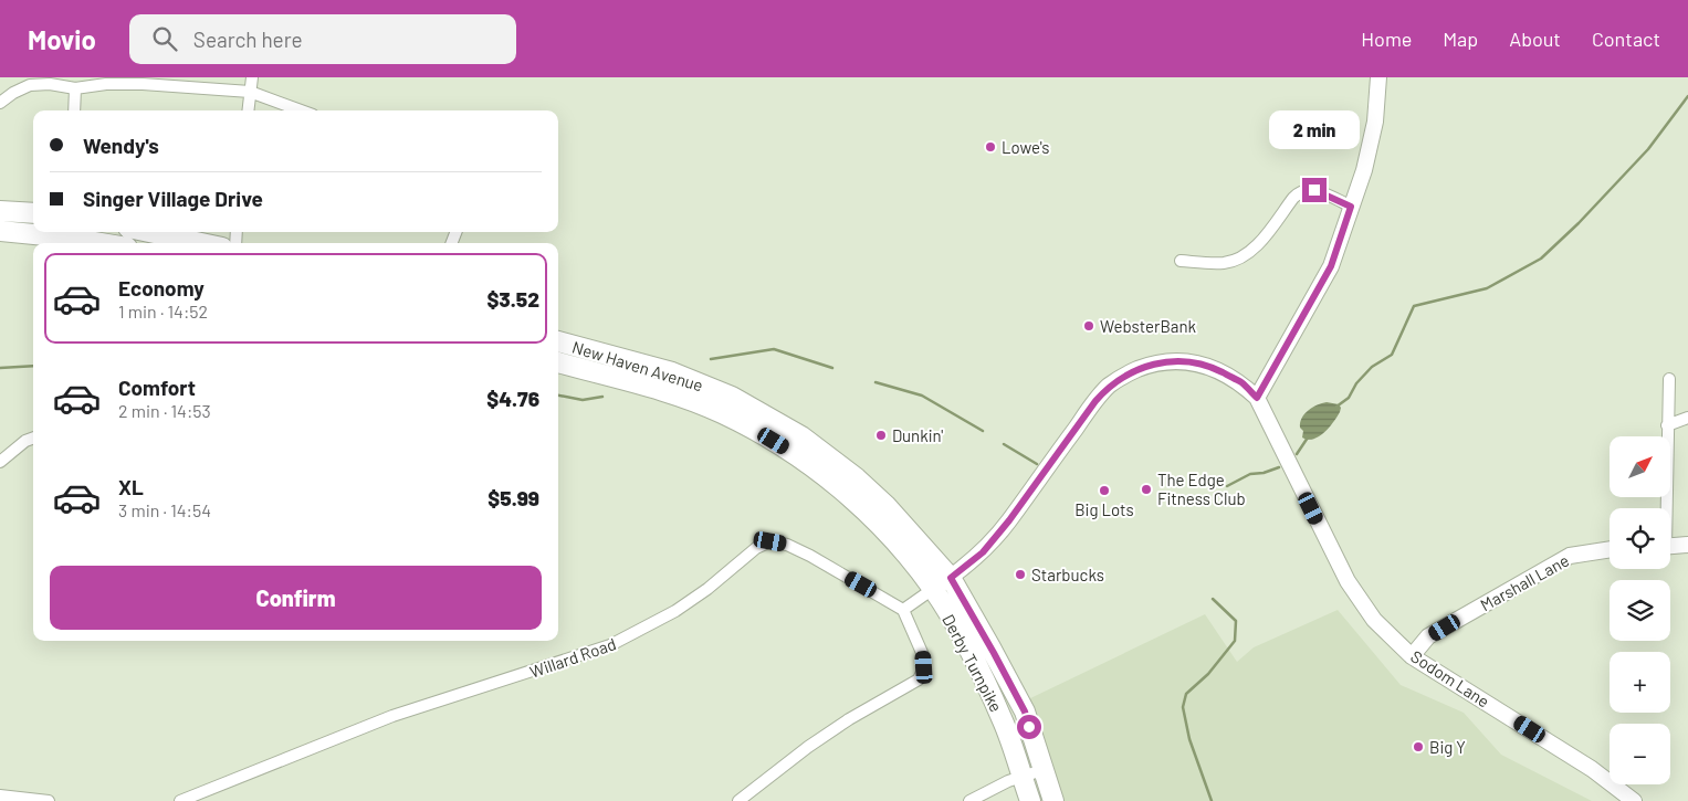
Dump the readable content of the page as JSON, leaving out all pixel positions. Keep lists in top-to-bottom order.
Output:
{
  "streets": {
    "highway": ["New Haven Avenue", "Derby Turnpike"],
    "street": ["Marshall Lane", "Willard Road", "Sodom Lane"]
  },
  "crossings": [
    ["New Haven Avenue", "Derby Turnpike"],
    ["New Haven Avenue", "Sodom Lane"],
    ["Marshall Lane", "Sodom Lane"],
    ["Derby Turnpike", "Sodom Lane"]
  ],
  "places": [
    "Lowe's",
    "WebsterBank",
    "Dunkin'",
    "The Edge Fitness Club",
    "Big Lots",
    "Starbucks",
    "Big Y"
  ],
  "north": "top right",
  "page": {
    "header": "Movio",
    "search": "Search here",
    "nav": [
      "Home",
      "Map",
      "About",
      "Contact"
    ],
    "bubble": "2 min",
    "banner": ["Wendy's", "Singer Village Drive"],
    "list": [
      {
        "name": "Economy",
        "note": "1 min · 14:52",
        "value": "$3.52"
      },
      {
        "name": "Comfort",
        "note": "2 min · 14:53",
        "value": "$4.76"
      },
      {
        "name": "XL",
        "note": "3 min · 14:54",
        "value": "$5.99"
      }
    ],
    "map_buttons": ["+", "−"],
    "buttons": "Confirm"
  }
}
